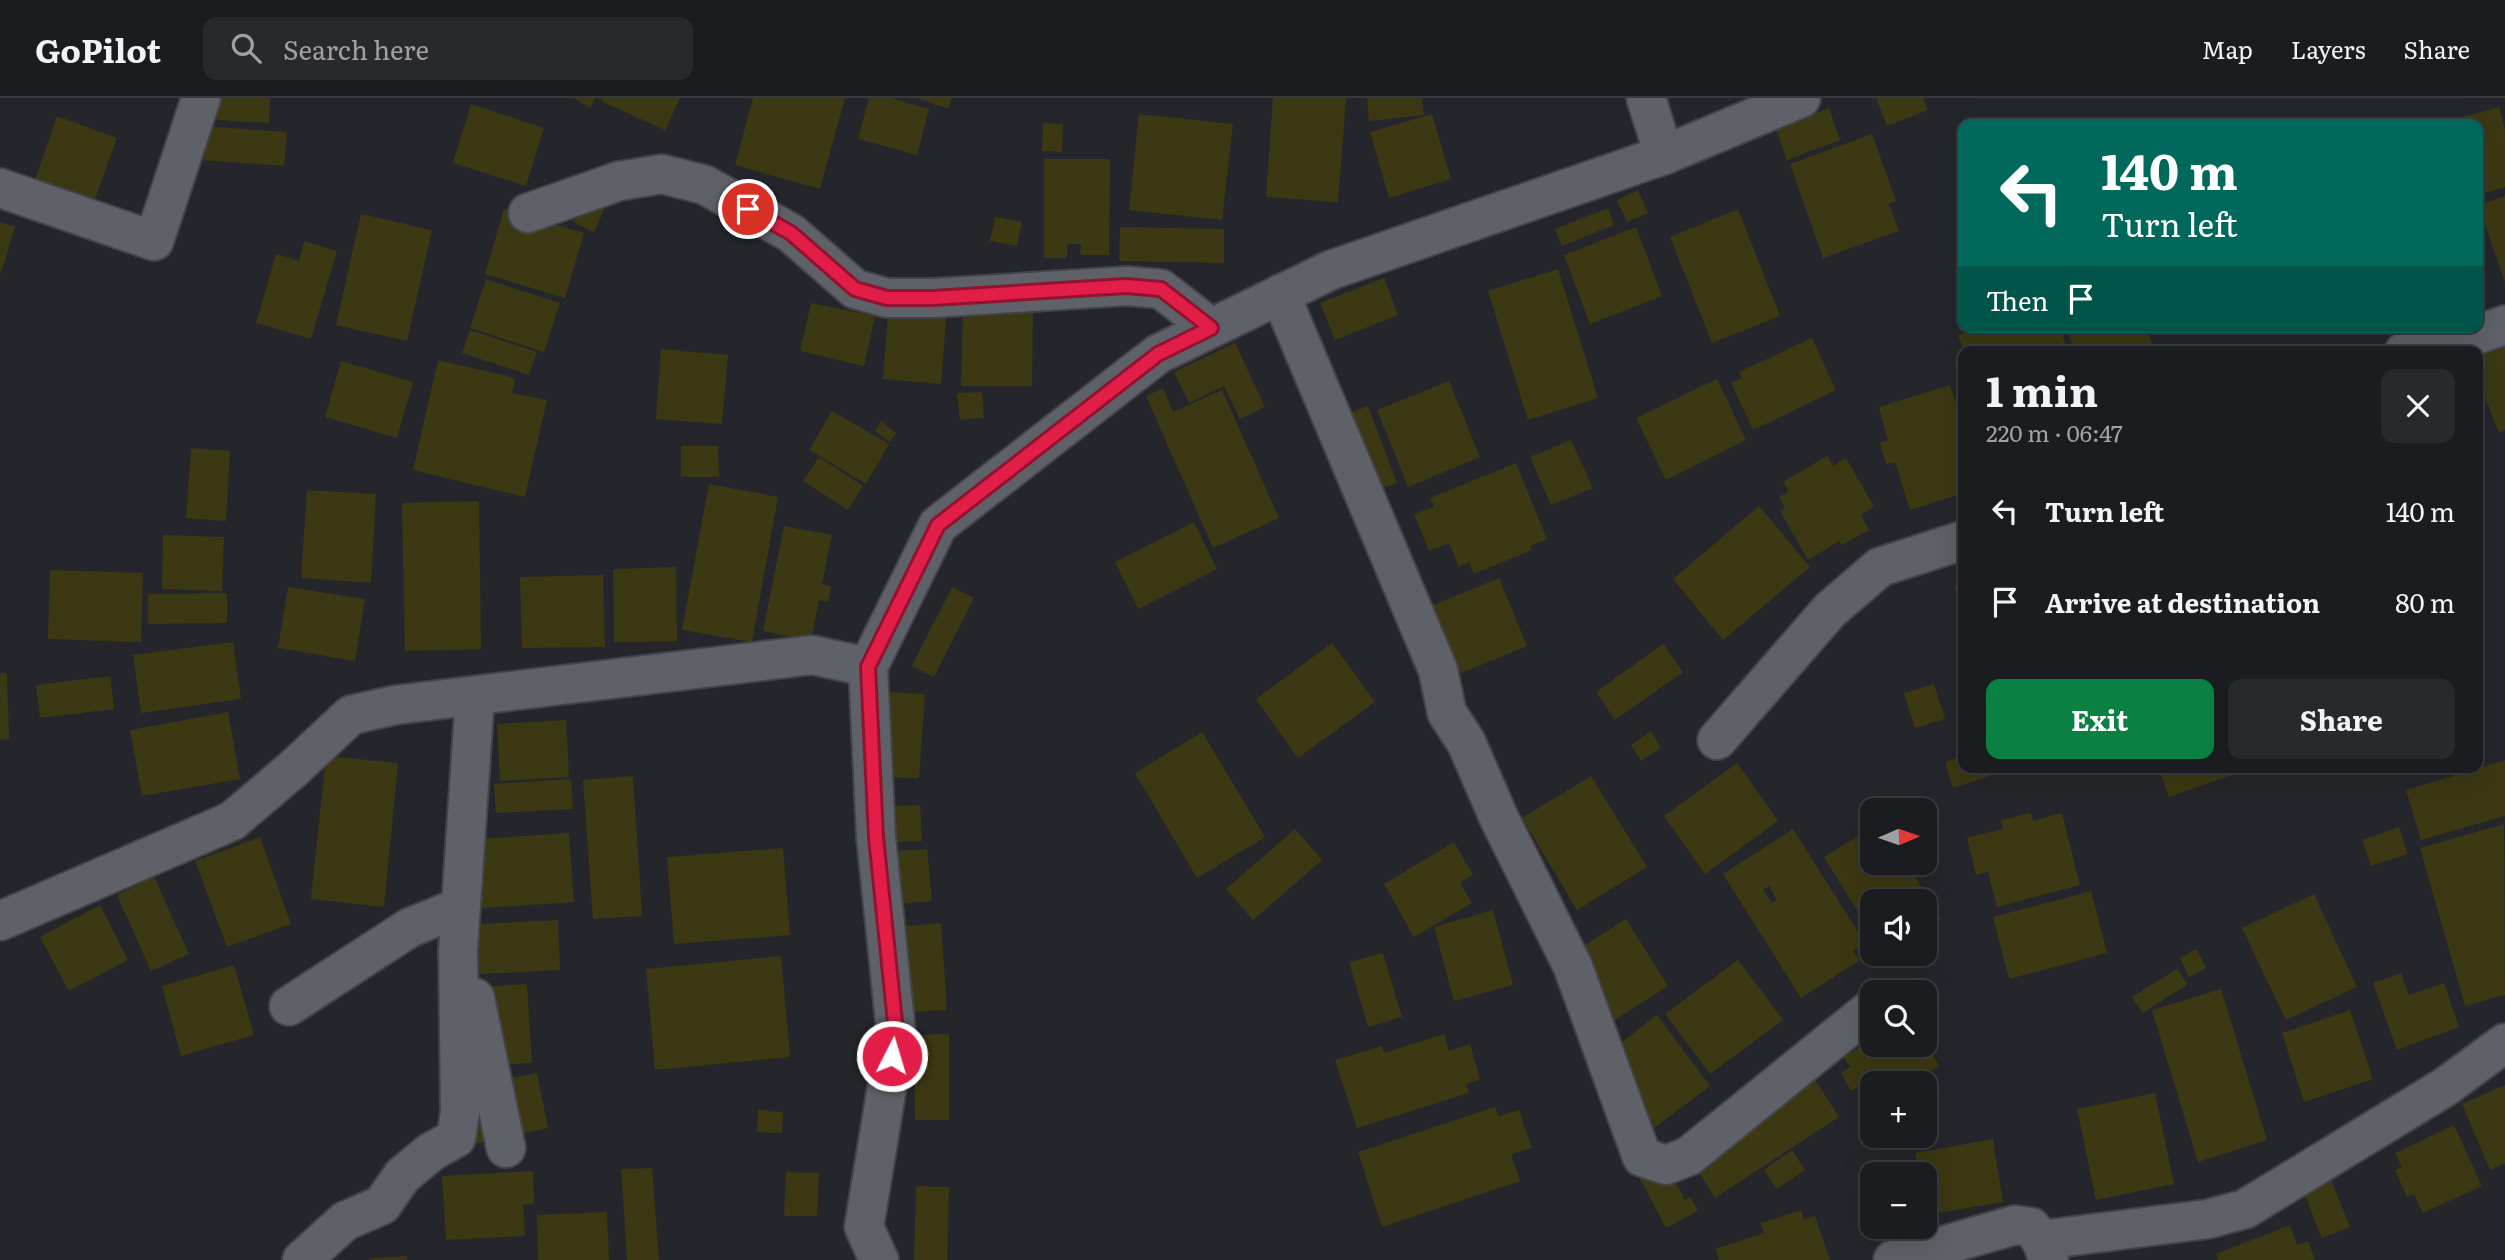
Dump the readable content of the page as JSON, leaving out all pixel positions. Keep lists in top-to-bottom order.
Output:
{
  "north": "right",
  "page": {
    "header": "GoPilot",
    "search": "Search here",
    "nav": ["Map", "Layers", "Share"],
    "turn": ["140 m", "Turn left"],
    "then": "Then",
    "heading": ["1 min", "220 m · 06:47"],
    "list": [
      {
        "name": "Turn left",
        "value": "140 m"
      },
      {
        "name": "Arrive at destination",
        "value": "80 m"
      }
    ],
    "buttons": ["Exit", "Share"],
    "map_buttons": ["+", "−"]
  }
}
